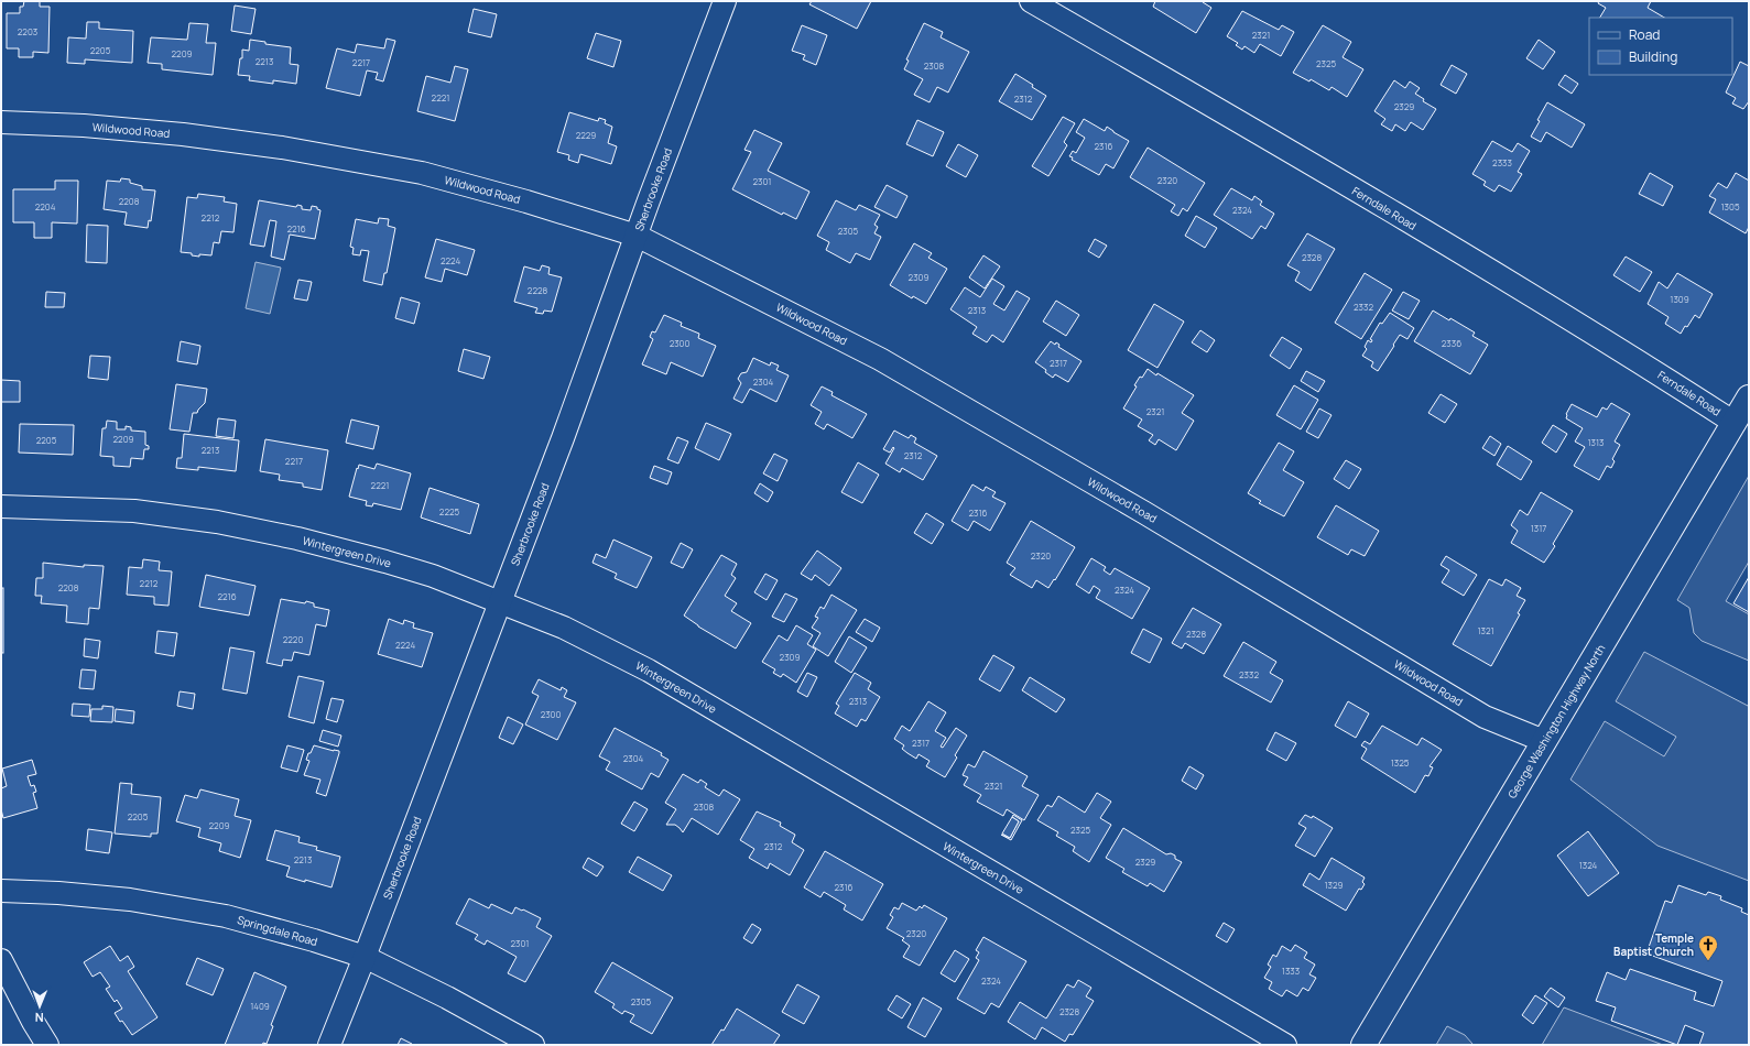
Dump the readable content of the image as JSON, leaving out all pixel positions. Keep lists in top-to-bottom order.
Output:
{
  "streets": {
    "main road": ["George Washington Highway North"],
    "street": [
      "Wildwood Road",
      "Sherbrooke Road",
      "Ferndale Road",
      "Wintergreen Drive",
      "Springdale Road"
    ]
  },
  "crossings": [
    ["Wildwood Road", "Sherbrooke Road"],
    ["Wildwood Road", "George Washington Highway North"],
    ["Sherbrooke Road", "Wintergreen Drive"],
    ["Sherbrooke Road", "Springdale Road"],
    ["Ferndale Road", "George Washington Highway North"]
  ],
  "places": {
    "church": ["Temple Baptist Church"]
  },
  "house_numbers": [
    "2203",
    "2321",
    "2205",
    "2209",
    "2213",
    "2217",
    "2325",
    "2308",
    "2221",
    "2312",
    "2329",
    "2229",
    "2316",
    "2333",
    "2320",
    "2301",
    "2208",
    "2204",
    "1305",
    "2324",
    "2212",
    "2216",
    "2305",
    "2328",
    "2224",
    "2309",
    "2228",
    "1309",
    "2332",
    "2313",
    "2300",
    "2336",
    "2317",
    "2304",
    "2321",
    "2209",
    "2205",
    "1313",
    "2213",
    "2312",
    "2217",
    "2221",
    "2225",
    "2316",
    "1317",
    "2320",
    "2212",
    "2208",
    "2324",
    "2216",
    "1321",
    "2328",
    "2220",
    "2224",
    "2309",
    "2332",
    "2313",
    "2300",
    "2317",
    "2304",
    "1325",
    "2321",
    "2308",
    "2205",
    "2209",
    "2325",
    "2312",
    "2213",
    "2329",
    "1324",
    "1329",
    "2316",
    "2320",
    "2301",
    "1333",
    "2324",
    "2305",
    "1409",
    "2328"
  ],
  "legend": ["Road", "Building"],
  "north": "bottom"
}
